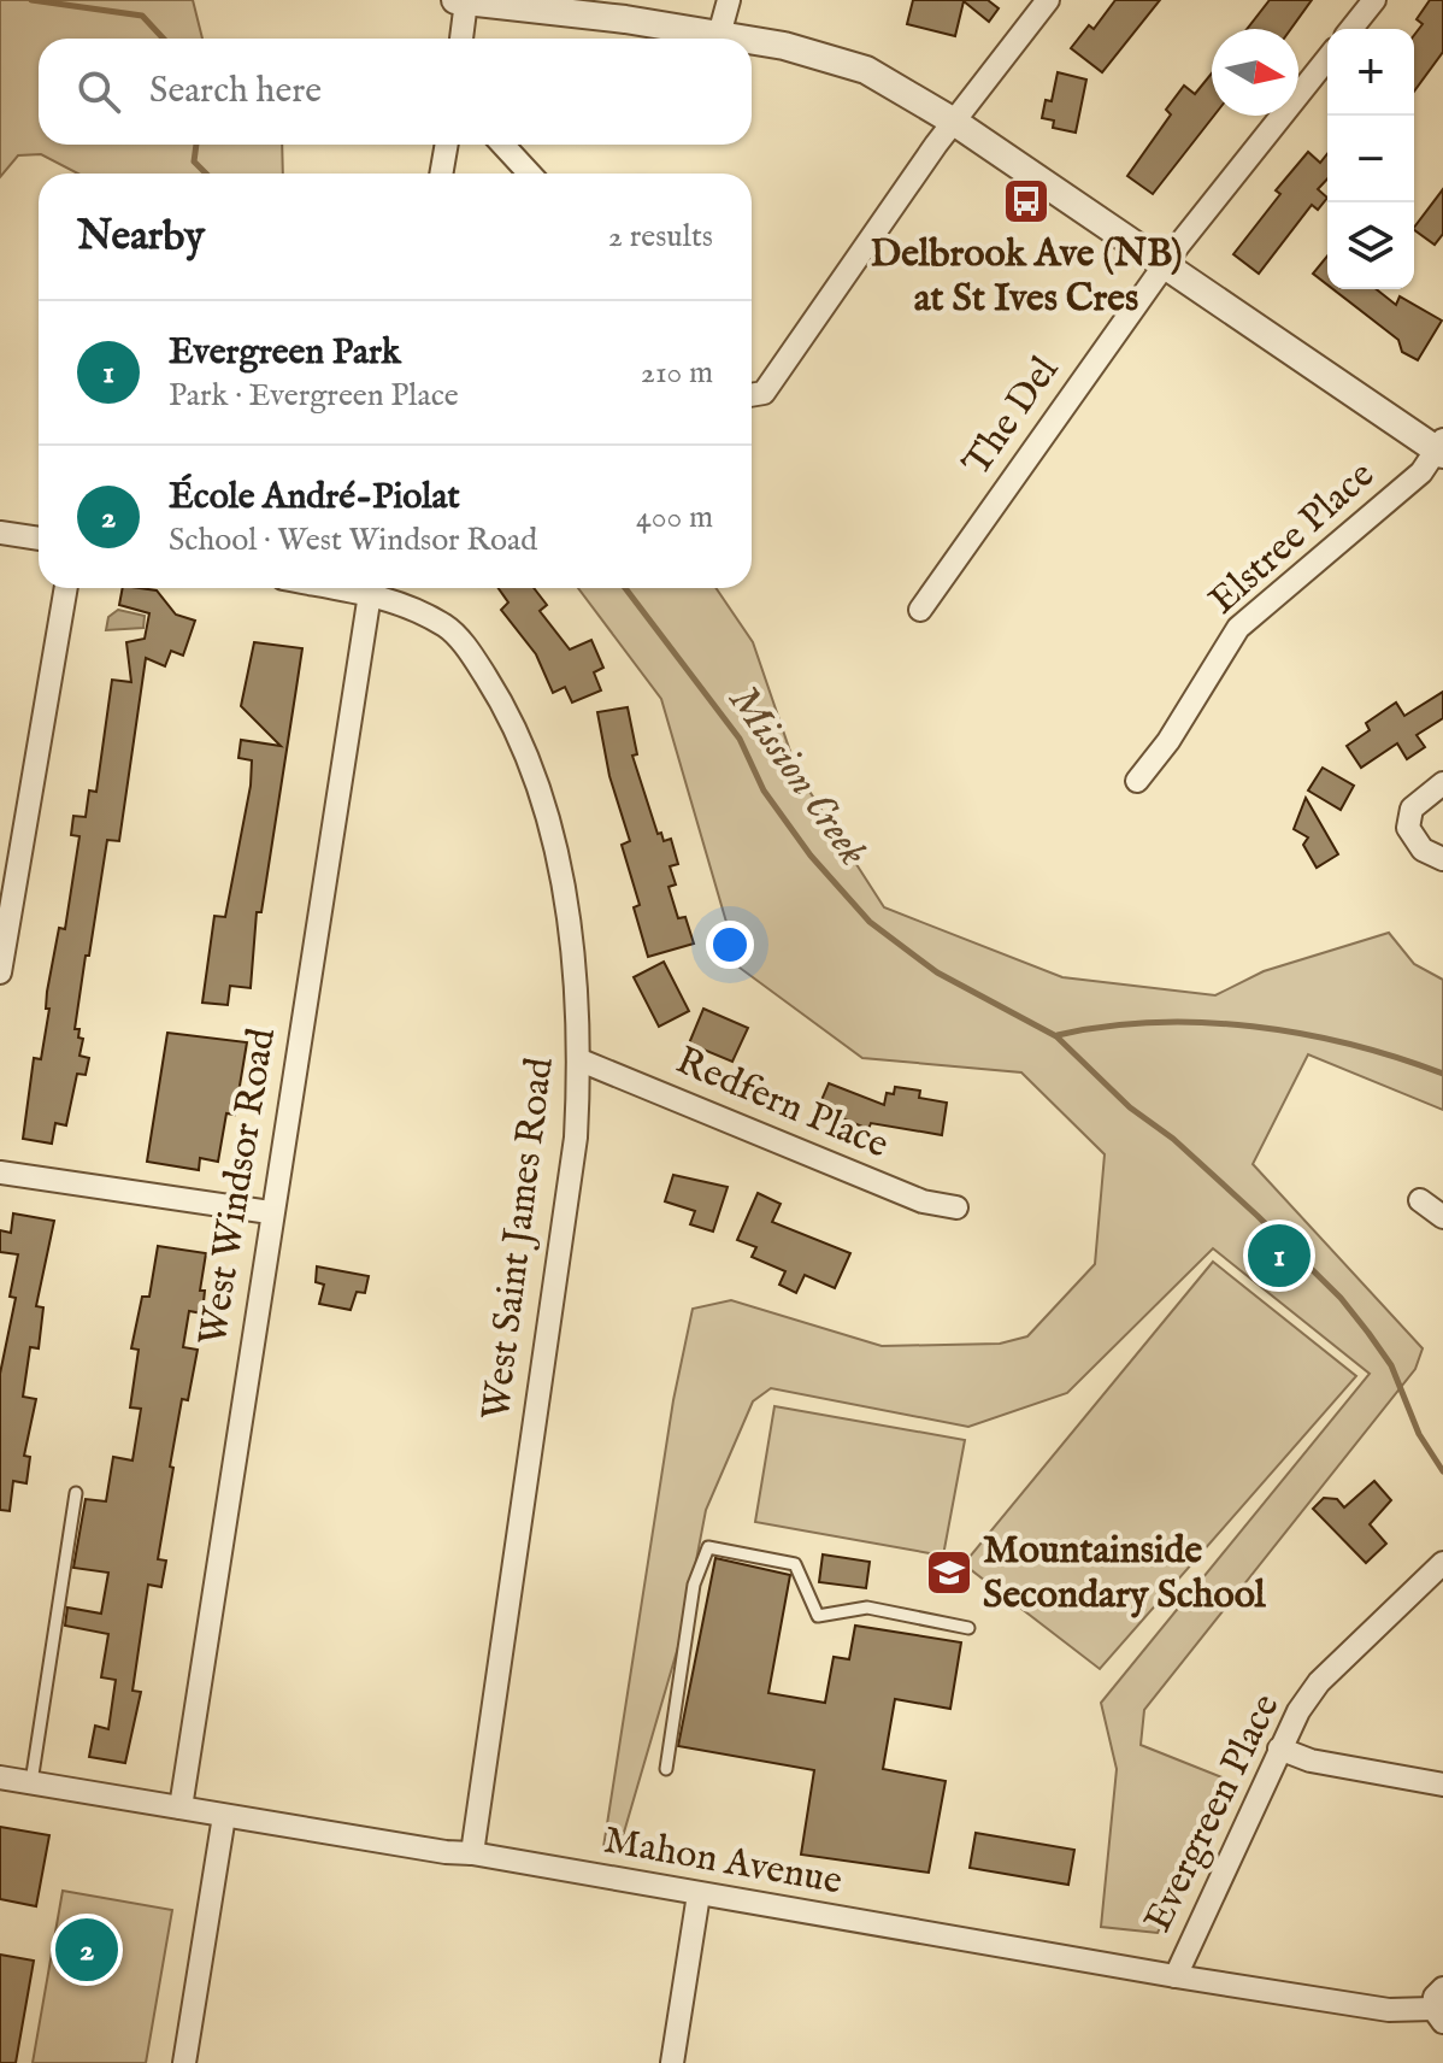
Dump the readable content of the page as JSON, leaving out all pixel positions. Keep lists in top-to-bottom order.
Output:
{
  "streets": {
    "street": [
      "The Del",
      "Elstree Place",
      "Redfern Place",
      "West Windsor Road",
      "West Saint James Road",
      "Evergreen Place",
      "Mahon Avenue"
    ]
  },
  "crossings": [
    ["Redfern Place", "West Saint James Road"],
    ["West Windsor Road", "Mahon Avenue"],
    ["West Saint James Road", "Mahon Avenue"],
    ["Evergreen Place", "Mahon Avenue"]
  ],
  "water": ["Mission Creek"],
  "places": {
    "bus stop": ["Delbrook Ave (NB) at St Ives Cres"],
    "school or university": ["Mountainside Secondary School"]
  },
  "north": "right",
  "page": {
    "map_buttons": ["+", "−"],
    "search": "Search here",
    "heading": ["Nearby", "2 results"],
    "list": [
      {
        "mark": "1",
        "name": "Evergreen Park",
        "note": "Park · Evergreen Place",
        "value": "210 m"
      },
      {
        "mark": "2",
        "name": "École André-Piolat",
        "note": "School · West Windsor Road",
        "value": "400 m"
      }
    ],
    "pins": ["1", "2"]
  }
}
